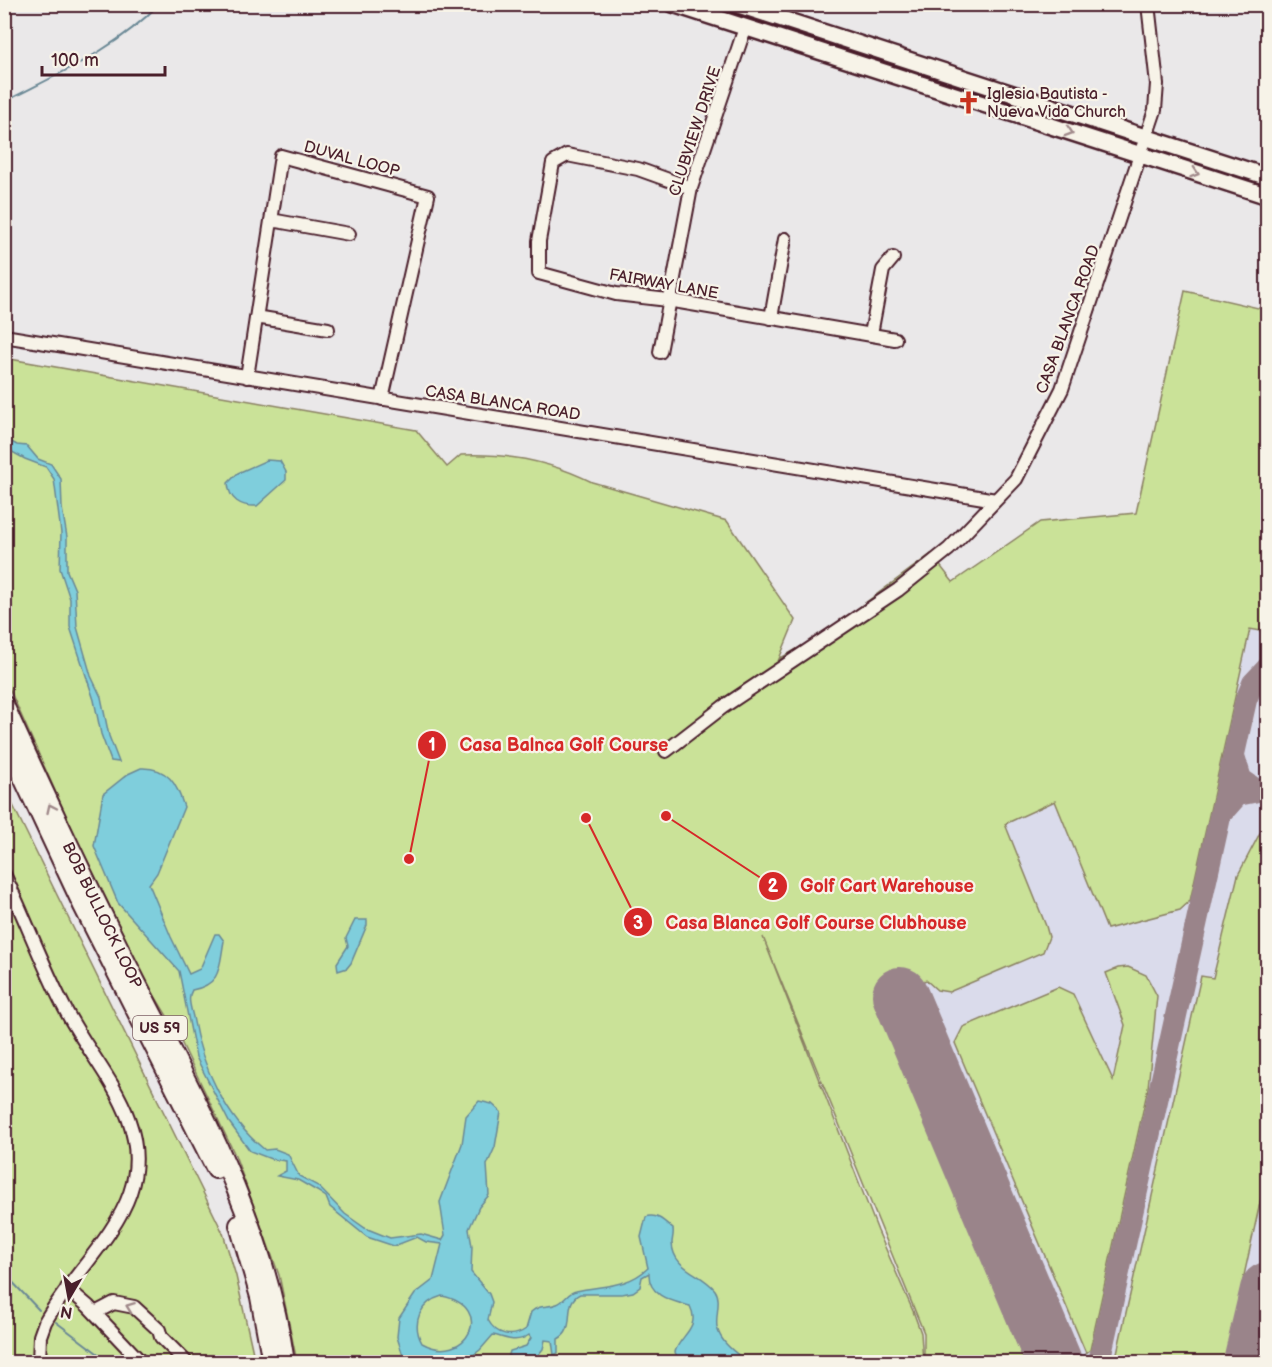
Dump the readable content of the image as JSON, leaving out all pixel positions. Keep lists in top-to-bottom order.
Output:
{
  "streets": {
    "highway": ["BOB BULLOCK LOOP", "US 59"],
    "street": [
      "CLUBVIEW DRIVE",
      "DUVAL LOOP",
      "FAIRWAY LANE",
      "CASA BLANCA ROAD"
    ]
  },
  "crossings": [
    ["CLUBVIEW DRIVE", "FAIRWAY LANE"],
    ["DUVAL LOOP", "CASA BLANCA ROAD"]
  ],
  "places": {
    "church": ["Iglesia Bautista - Nueva Vida Church"],
    "other": ["Golf Cart Warehouse", "Casa Blanca Golf Course Clubhouse", "Casa Balnca Golf Course"]
  },
  "scale_bar": "100 m",
  "north": "bottom"
}
